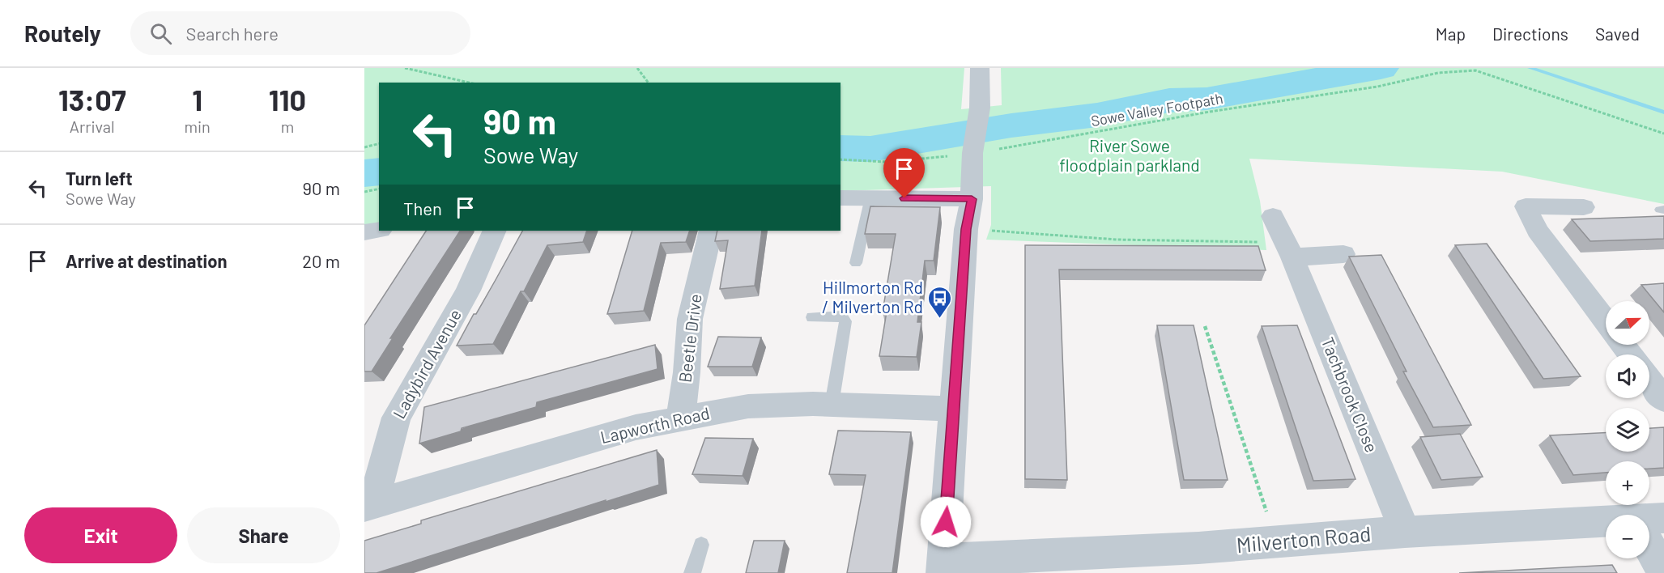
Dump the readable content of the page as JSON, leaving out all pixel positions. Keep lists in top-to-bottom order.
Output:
{
  "streets": {
    "street": [
      "Beetle Drive",
      "Ladybird Avenue",
      "Tachbrook Close",
      "Lapworth Road",
      "Milverton Road"
    ],
    "path": ["Sowe Valley Footpath"]
  },
  "crossings": [
    ["Beetle Drive", "Lapworth Road"],
    ["Ladybird Avenue", "Lapworth Road"],
    ["Tachbrook Close", "Milverton Road"]
  ],
  "parks": ["River Sowe floodplain parkland"],
  "places": {
    "bus stop": ["Hillmorton Rd / Milverton Rd"]
  },
  "north": "right",
  "page": {
    "header": "Routely",
    "search": "Search here",
    "nav": ["Map", "Directions", "Saved"],
    "eta": [
      "13:07",
      "Arrival",
      "1",
      "min",
      "110",
      "m"
    ],
    "turn": ["90 m", "Sowe Way"],
    "list": [
      {
        "name": "Turn left",
        "note": "Sowe Way",
        "value": "90 m"
      },
      {
        "name": "Arrive at destination",
        "value": "20 m"
      }
    ],
    "then": "Then",
    "map_buttons": ["+", "−"],
    "buttons": ["Exit", "Share"]
  }
}
